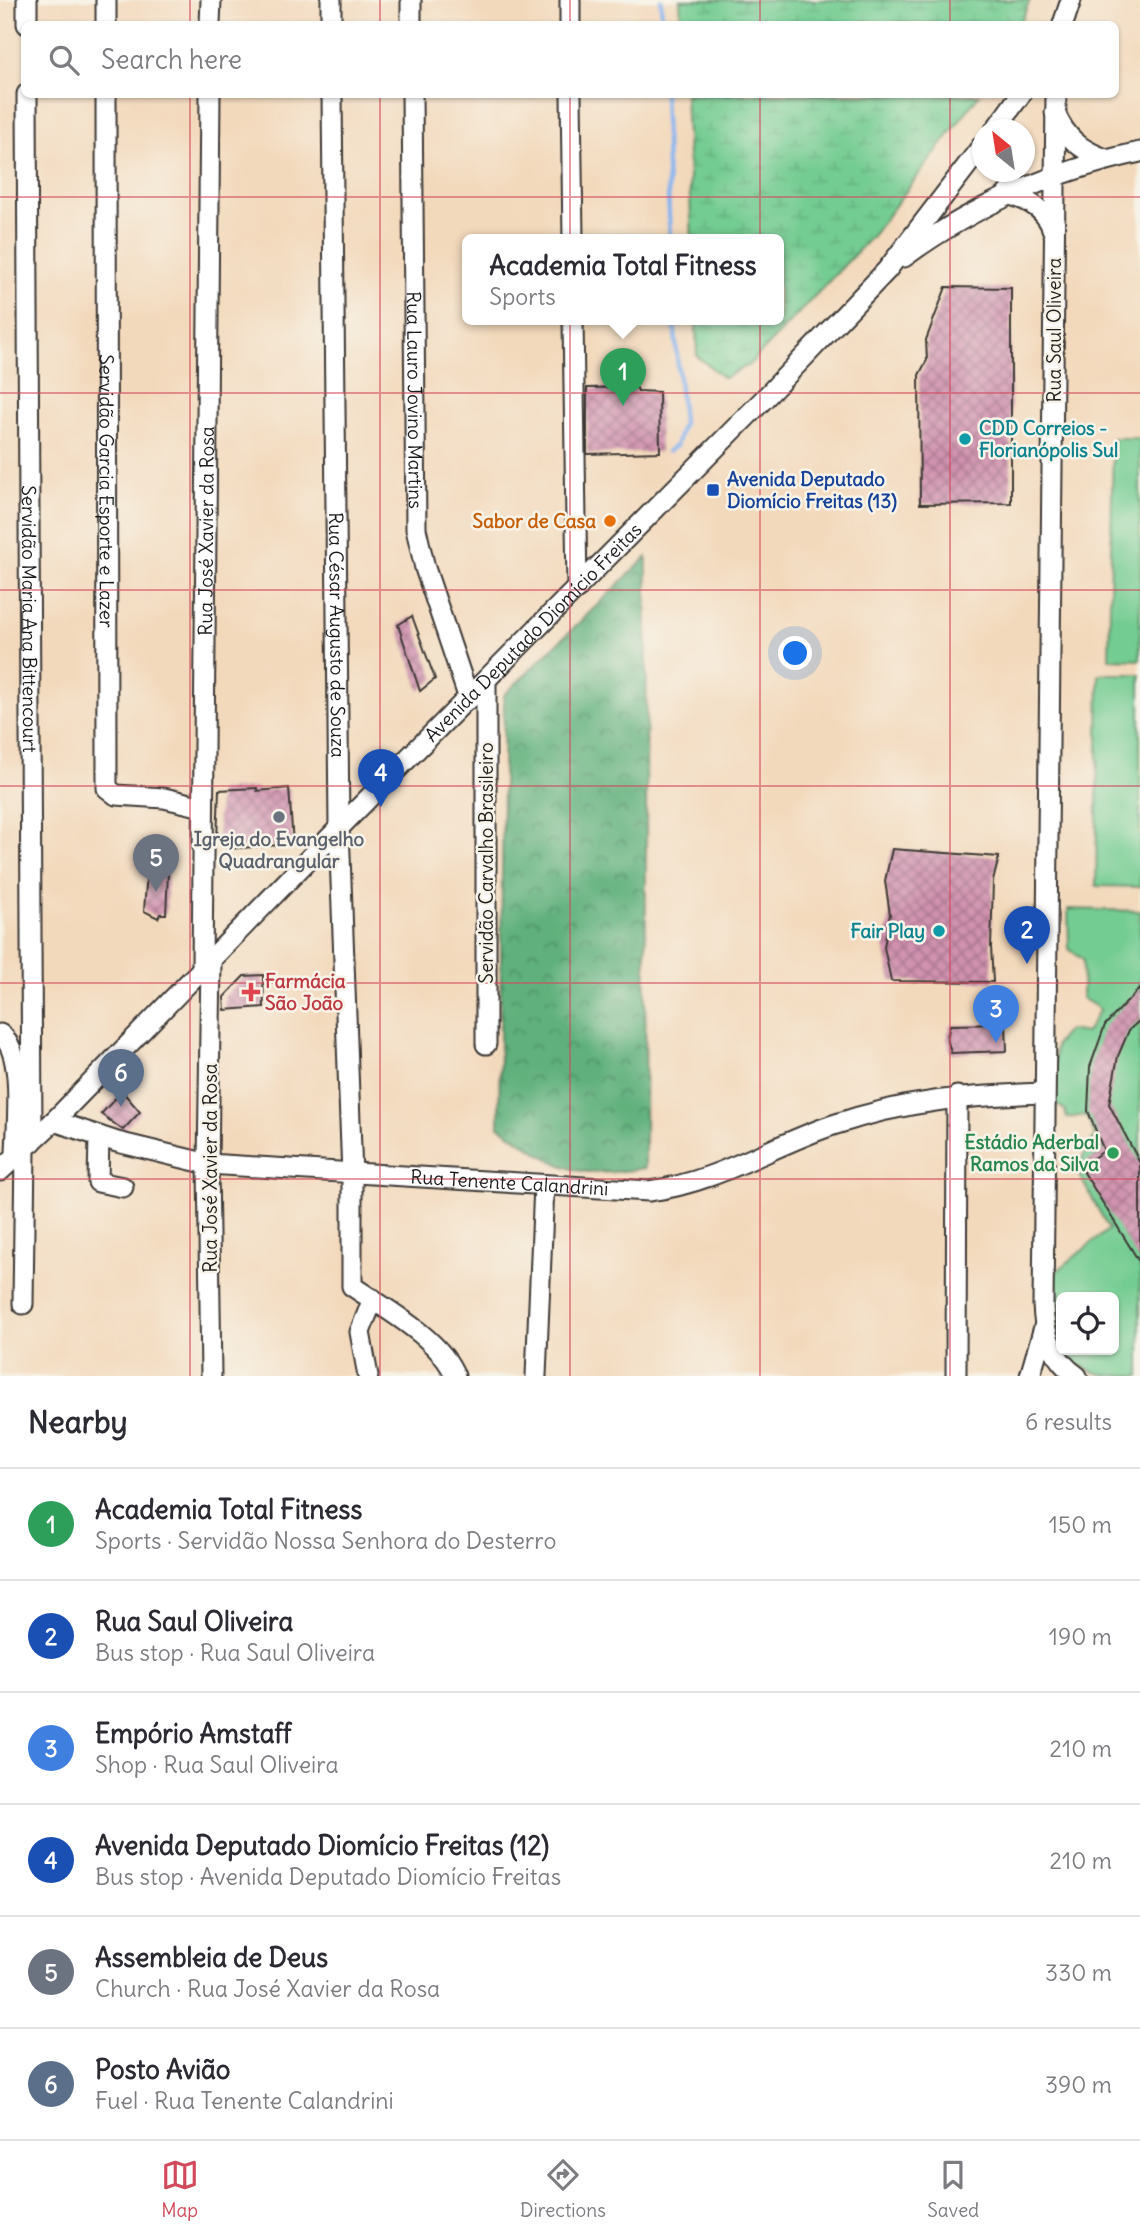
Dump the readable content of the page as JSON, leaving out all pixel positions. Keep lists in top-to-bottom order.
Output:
{
  "streets": {
    "street": [
      "Rua Saul Oliveira",
      "Rua Lauro Jovino Martins",
      "Servidão Garcia Esporte e Lazer",
      "Rua José Xavier da Rosa",
      "Servidão Maria Ana Bittencourt",
      "Avenida Deputado Diomício Freitas",
      "Rua César Augusto de Souza",
      "Servidão Carvalho Brasileiro",
      "Rua Tenente Calandrini"
    ]
  },
  "crossings": [
    ["Rua Saul Oliveira", "Avenida Deputado Diomício Freitas"],
    ["Rua Saul Oliveira", "Rua Tenente Calandrini"],
    ["Rua Lauro Jovino Martins", "Avenida Deputado Diomício Freitas"],
    ["Servidão Garcia Esporte e Lazer", "Rua José Xavier da Rosa"],
    ["Rua José Xavier da Rosa", "Avenida Deputado Diomício Freitas"],
    ["Rua José Xavier da Rosa", "Rua Tenente Calandrini"],
    ["Servidão Maria Ana Bittencourt", "Avenida Deputado Diomício Freitas"],
    ["Avenida Deputado Diomício Freitas", "Rua César Augusto de Souza"],
    ["Avenida Deputado Diomício Freitas", "Servidão Carvalho Brasileiro"],
    ["Avenida Deputado Diomício Freitas", "Rua Tenente Calandrini"],
    ["Rua César Augusto de Souza", "Rua Tenente Calandrini"]
  ],
  "places": {
    "other": [
      "CDD Correios - Florianópolis Sul",
      "Sabor de Casa",
      "Igreja do Evangelho Quadrangular",
      "Fair Play",
      "Estádio Aderbal Ramos da Silva"
    ],
    "transit": ["Avenida Deputado Diomício Freitas (13)"],
    "health": ["Farmácia São João"]
  },
  "north": "top left",
  "page": {
    "search": "Search here",
    "popup": ["Academia Total Fitness", "Sports"],
    "pins": [
      "1",
      "4",
      "5",
      "2",
      "3",
      "6"
    ],
    "heading": ["Nearby", "6 results"],
    "list": [
      {
        "mark": "1",
        "name": "Academia Total Fitness",
        "note": "Sports · Servidão Nossa Senhora do Desterro",
        "value": "150 m"
      },
      {
        "mark": "2",
        "name": "Rua Saul Oliveira",
        "note": "Bus stop · Rua Saul Oliveira",
        "value": "190 m"
      },
      {
        "mark": "3",
        "name": "Empório Amstaff",
        "note": "Shop · Rua Saul Oliveira",
        "value": "210 m"
      },
      {
        "mark": "4",
        "name": "Avenida Deputado Diomício Freitas (12)",
        "note": "Bus stop · Avenida Deputado Diomício Freitas",
        "value": "210 m"
      },
      {
        "mark": "5",
        "name": "Assembleia de Deus",
        "note": "Church · Rua José Xavier da Rosa",
        "value": "330 m"
      },
      {
        "mark": "6",
        "name": "Posto Avião",
        "note": "Fuel · Rua Tenente Calandrini",
        "value": "390 m"
      }
    ],
    "nav": ["Map", "Directions", "Saved"]
  }
}
